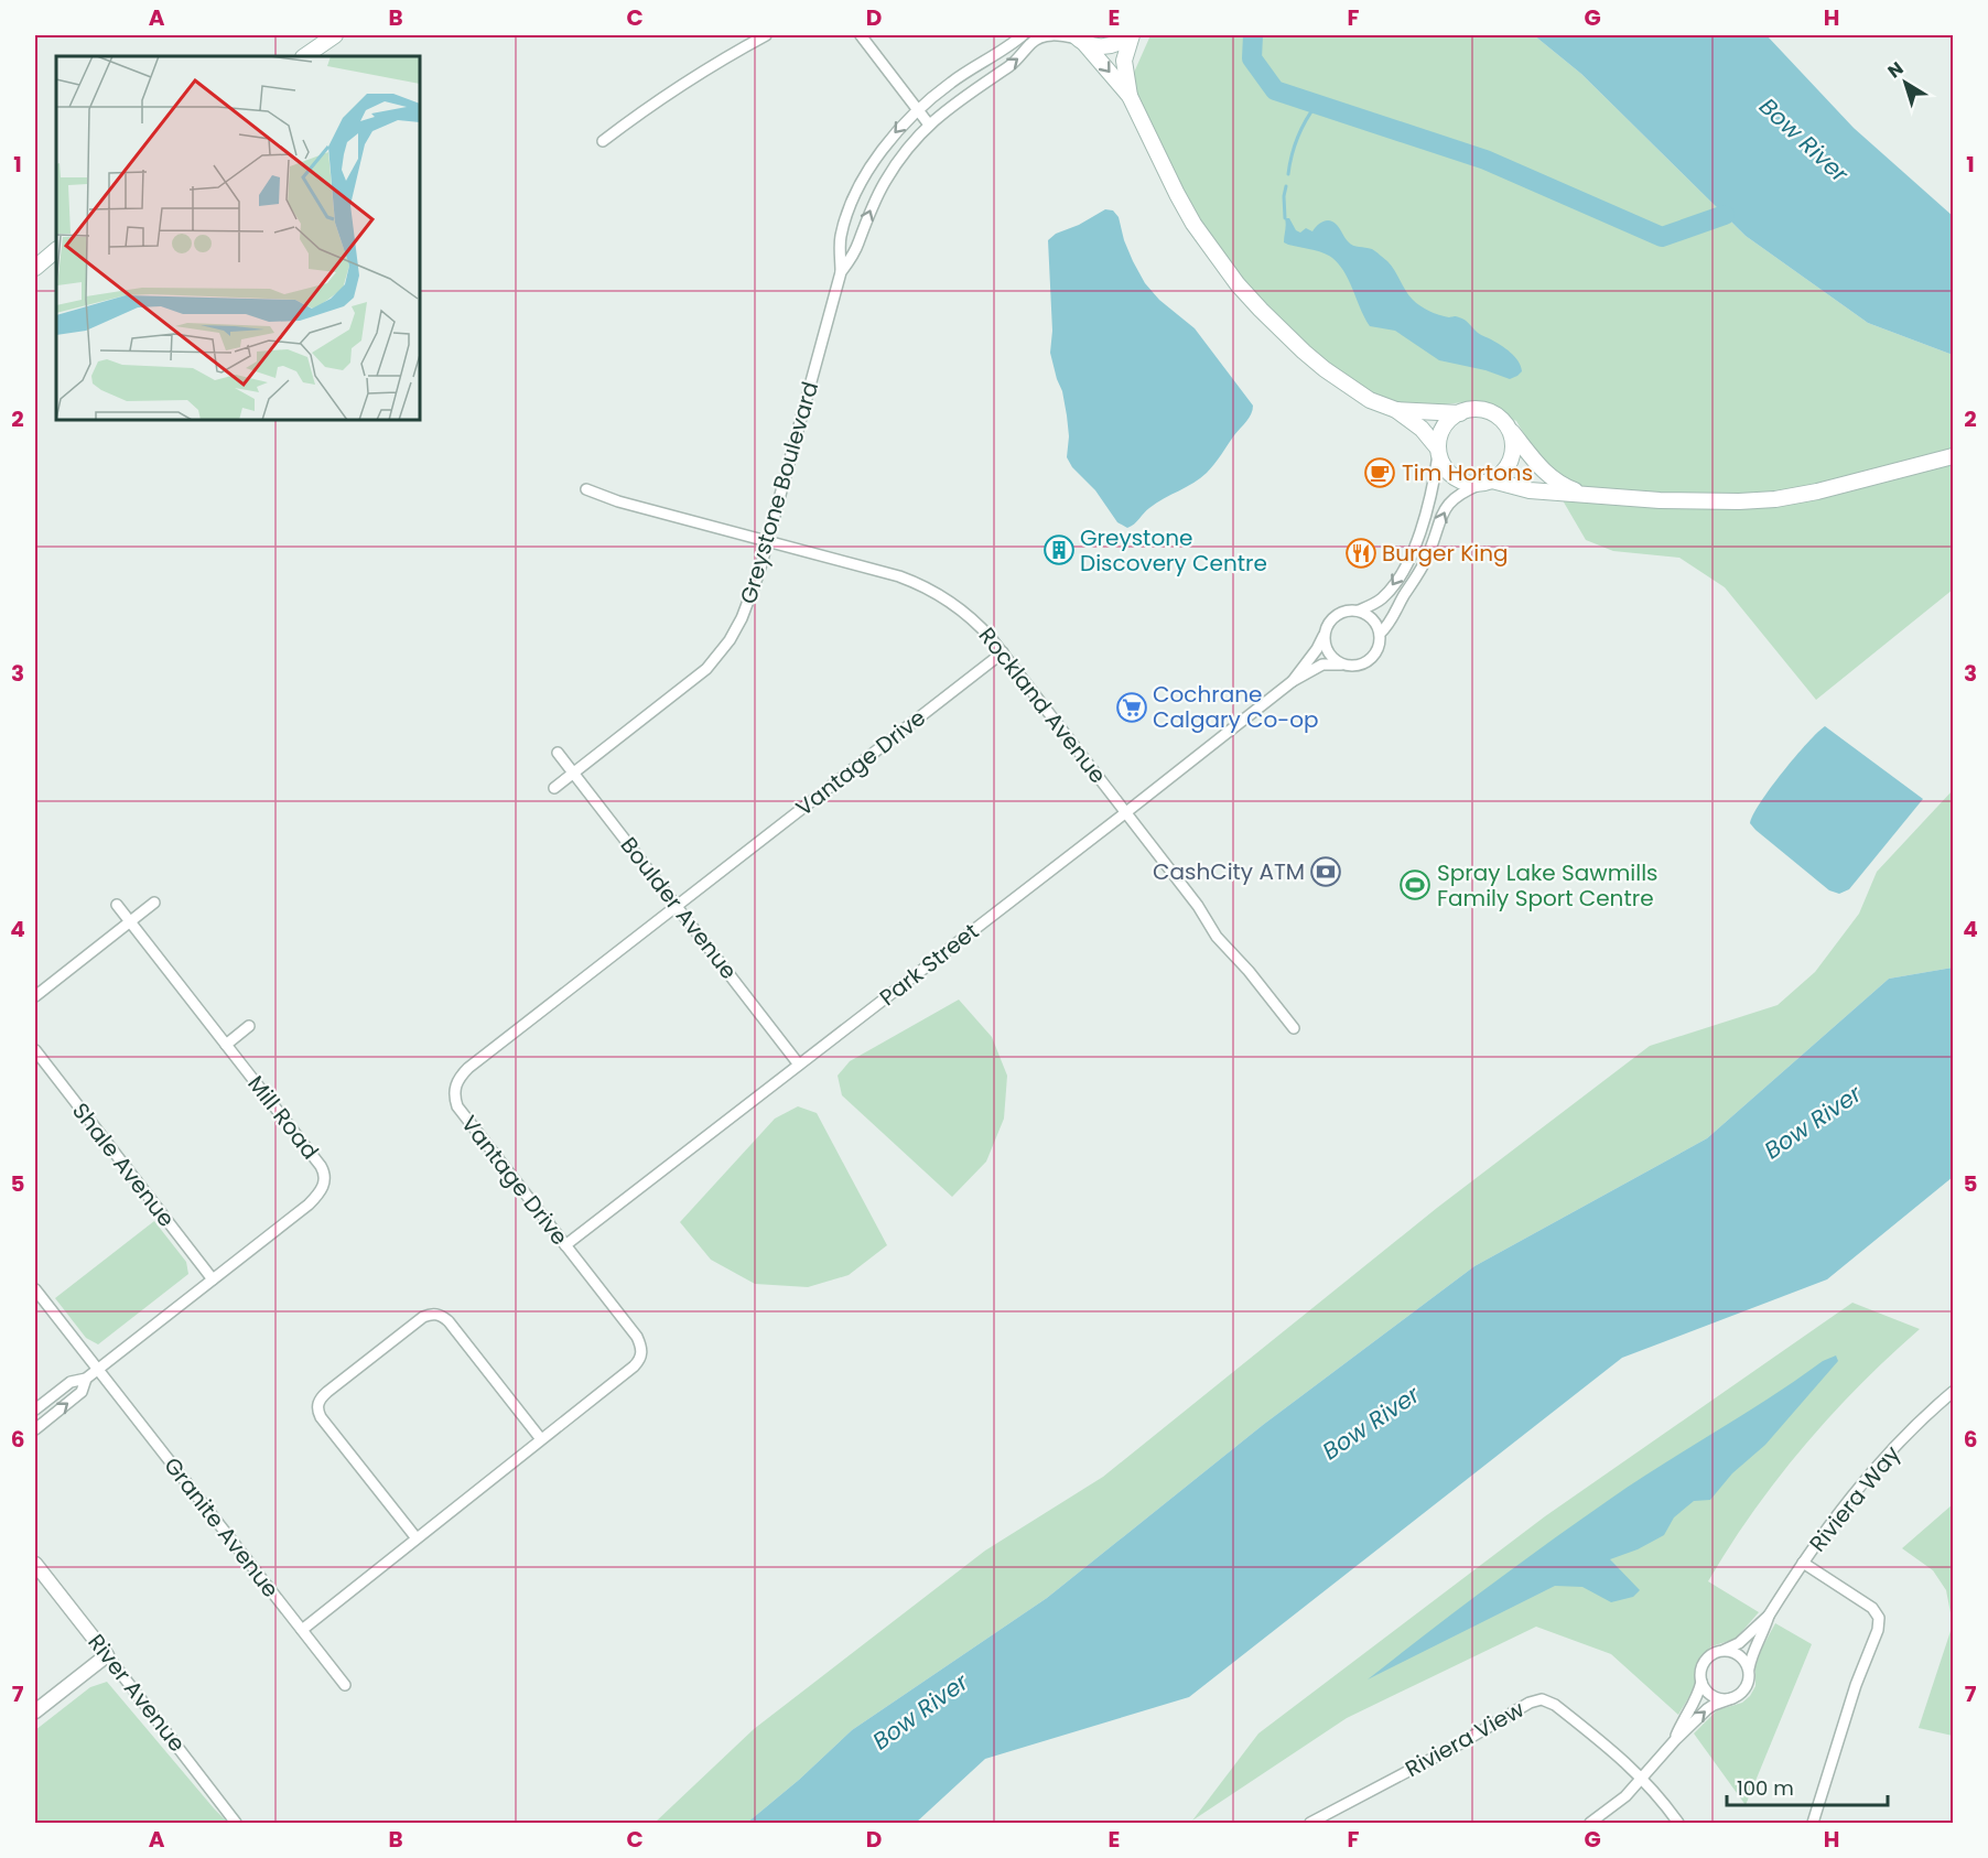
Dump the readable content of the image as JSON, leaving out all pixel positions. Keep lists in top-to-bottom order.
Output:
{
  "streets": {
    "street": [
      "Greystone Boulevard",
      "Rockland Avenue",
      "Vantage Drive",
      "Boulder Avenue",
      "Park Street",
      "Mill Road",
      "Shale Avenue",
      "Riviera Way",
      "Granite Avenue",
      "River Avenue",
      "Riviera View"
    ]
  },
  "crossings": [
    ["Greystone Boulevard", "Rockland Avenue"],
    ["Greystone Boulevard", "Boulder Avenue"],
    ["Rockland Avenue", "Vantage Drive"],
    ["Rockland Avenue", "Park Street"],
    ["Vantage Drive", "Boulder Avenue"],
    ["Vantage Drive", "Park Street"],
    ["Vantage Drive", "Granite Avenue"],
    ["Boulder Avenue", "Park Street"],
    ["Mill Road", "Shale Avenue"],
    ["Mill Road", "Granite Avenue"],
    ["Riviera Way", "Riviera View"]
  ],
  "water": ["Bow River"],
  "places": {
    "cafe": ["Tim Hortons"],
    "building": ["Greystone Discovery Centre"],
    "restaurant": ["Burger King"],
    "supermarket": ["Cochrane Calgary Co-op"],
    "bank": ["CashCity ATM"],
    "sports": ["Spray Lake Sawmills Family Sport Centre"]
  },
  "scale_bar": "100 m",
  "north": "top left",
  "grid": {
    "columns": [
      "A",
      "B",
      "C",
      "D",
      "E",
      "F",
      "G",
      "H"
    ],
    "rows": [
      "1",
      "2",
      "3",
      "4",
      "5",
      "6",
      "7"
    ]
  }
}
